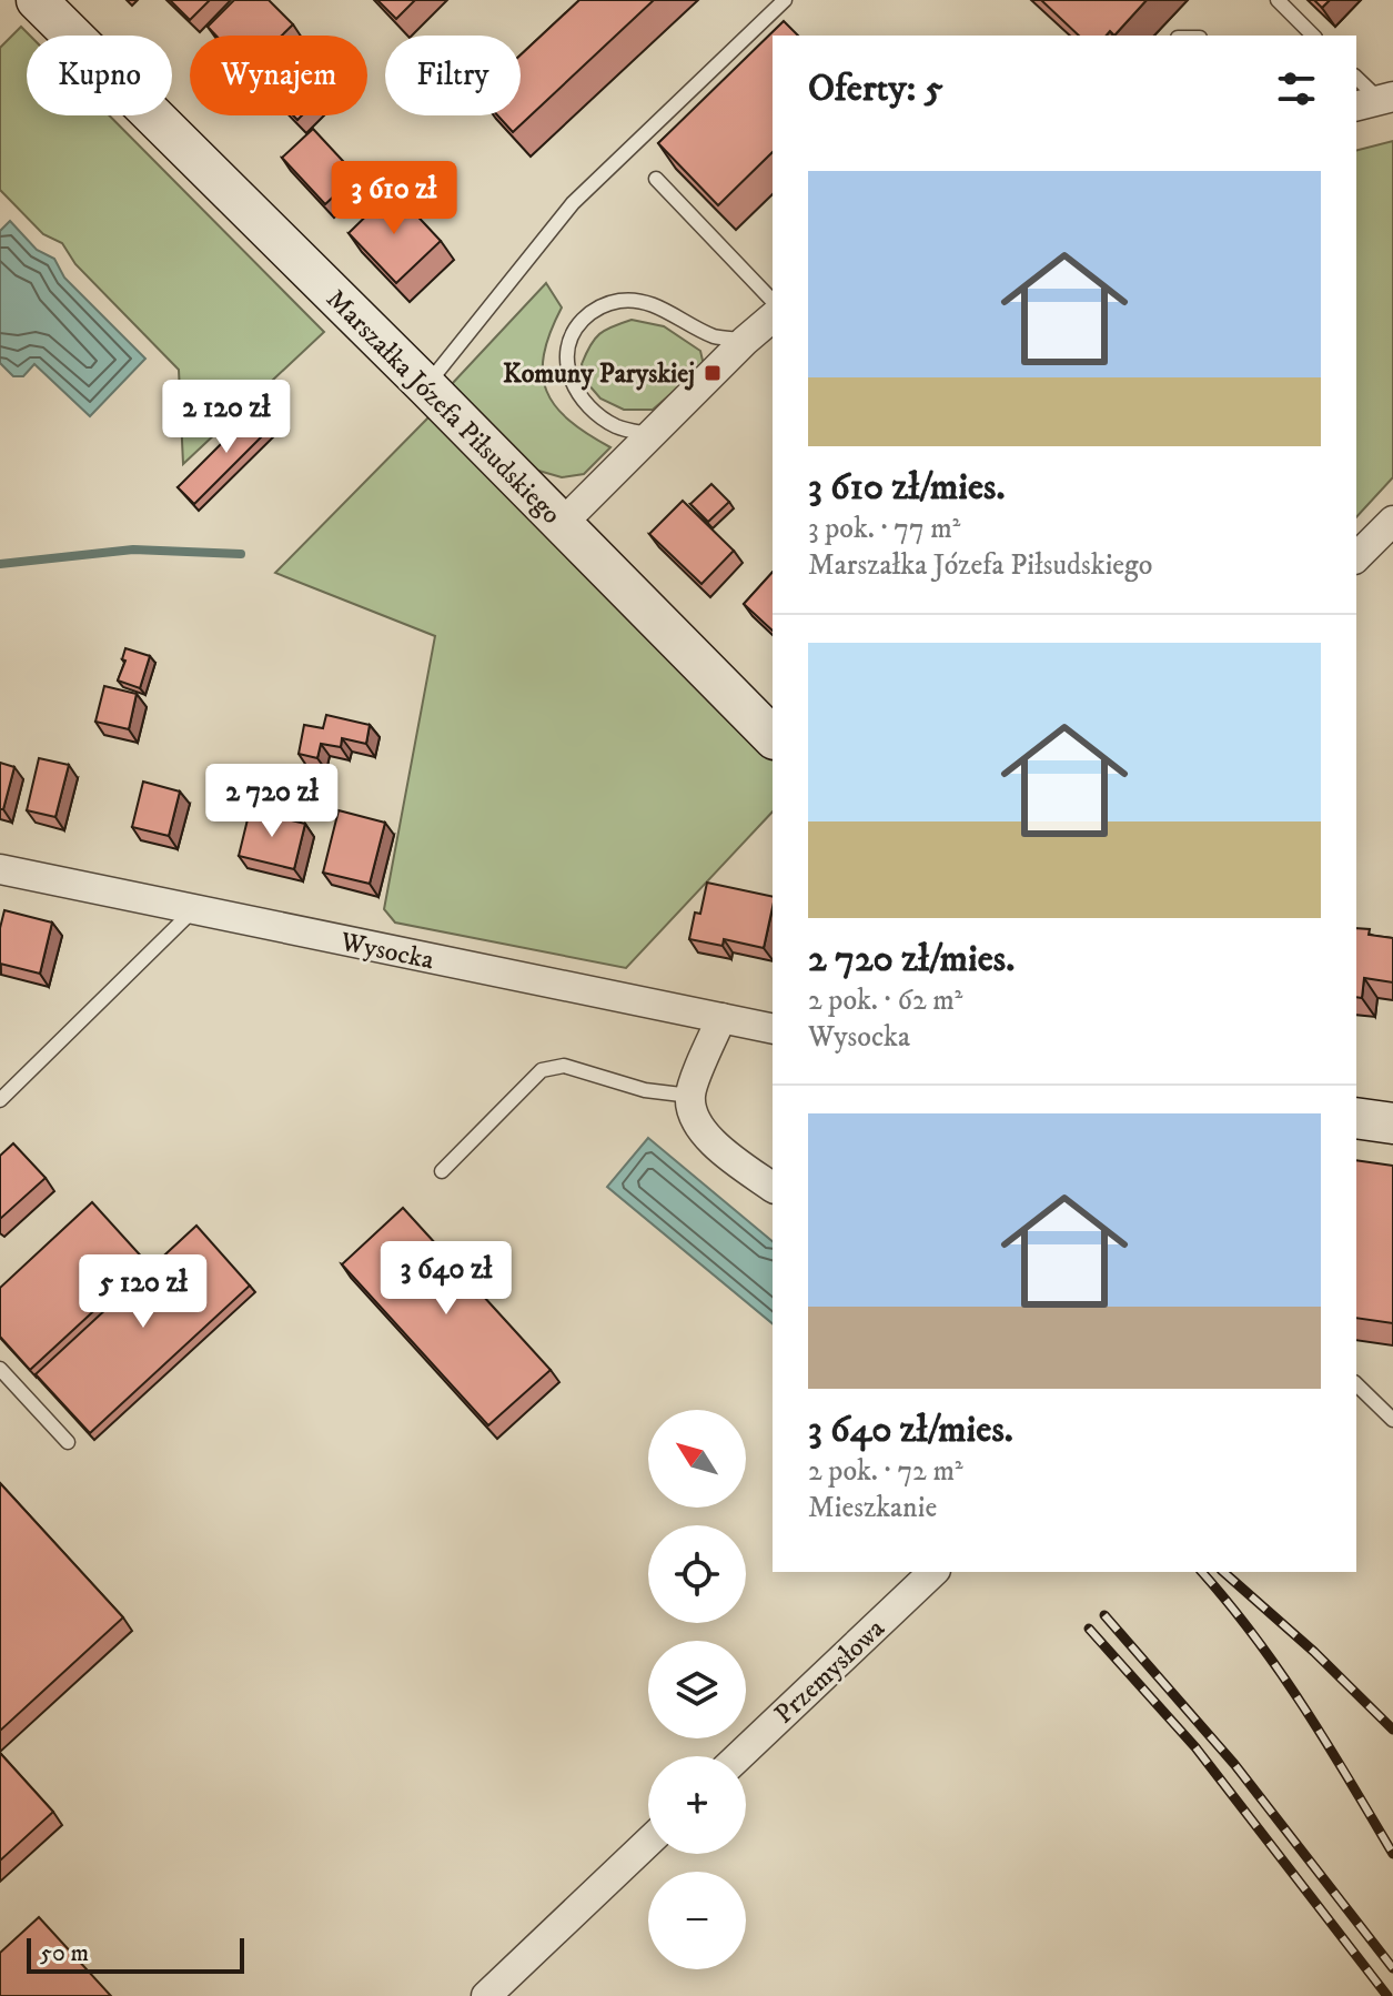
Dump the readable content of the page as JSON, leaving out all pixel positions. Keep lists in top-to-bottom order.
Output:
{
  "streets": {
    "street": ["Marszałka Józefa Piłsudskiego", "Wysocka", "Przemysłowa"]
  },
  "places": {
    "transit": ["Komuny Paryskiej"]
  },
  "scale_bar": "50 m",
  "north": "top left",
  "page": {
    "chip": ["Kupno", "Wynajem", "Filtry"],
    "heading": "Oferty: 5",
    "list": [
      {
        "name": "3 610 zł/mies.",
        "note": "3 pok. · 77 m² · Marszałka Józefa Piłsudskiego"
      },
      {
        "name": "2 720 zł/mies.",
        "note": "2 pok. · 62 m² · Wysocka"
      },
      {
        "name": "3 640 zł/mies.",
        "note": "2 pok. · 72 m² · Mieszkanie"
      }
    ],
    "price": [
      "3 610 zł",
      "2 120 zł",
      "2 720 zł",
      "3 640 zł",
      "5 120 zł"
    ],
    "map_buttons": ["+", "−"],
    "scale": "50 m"
  }
}
